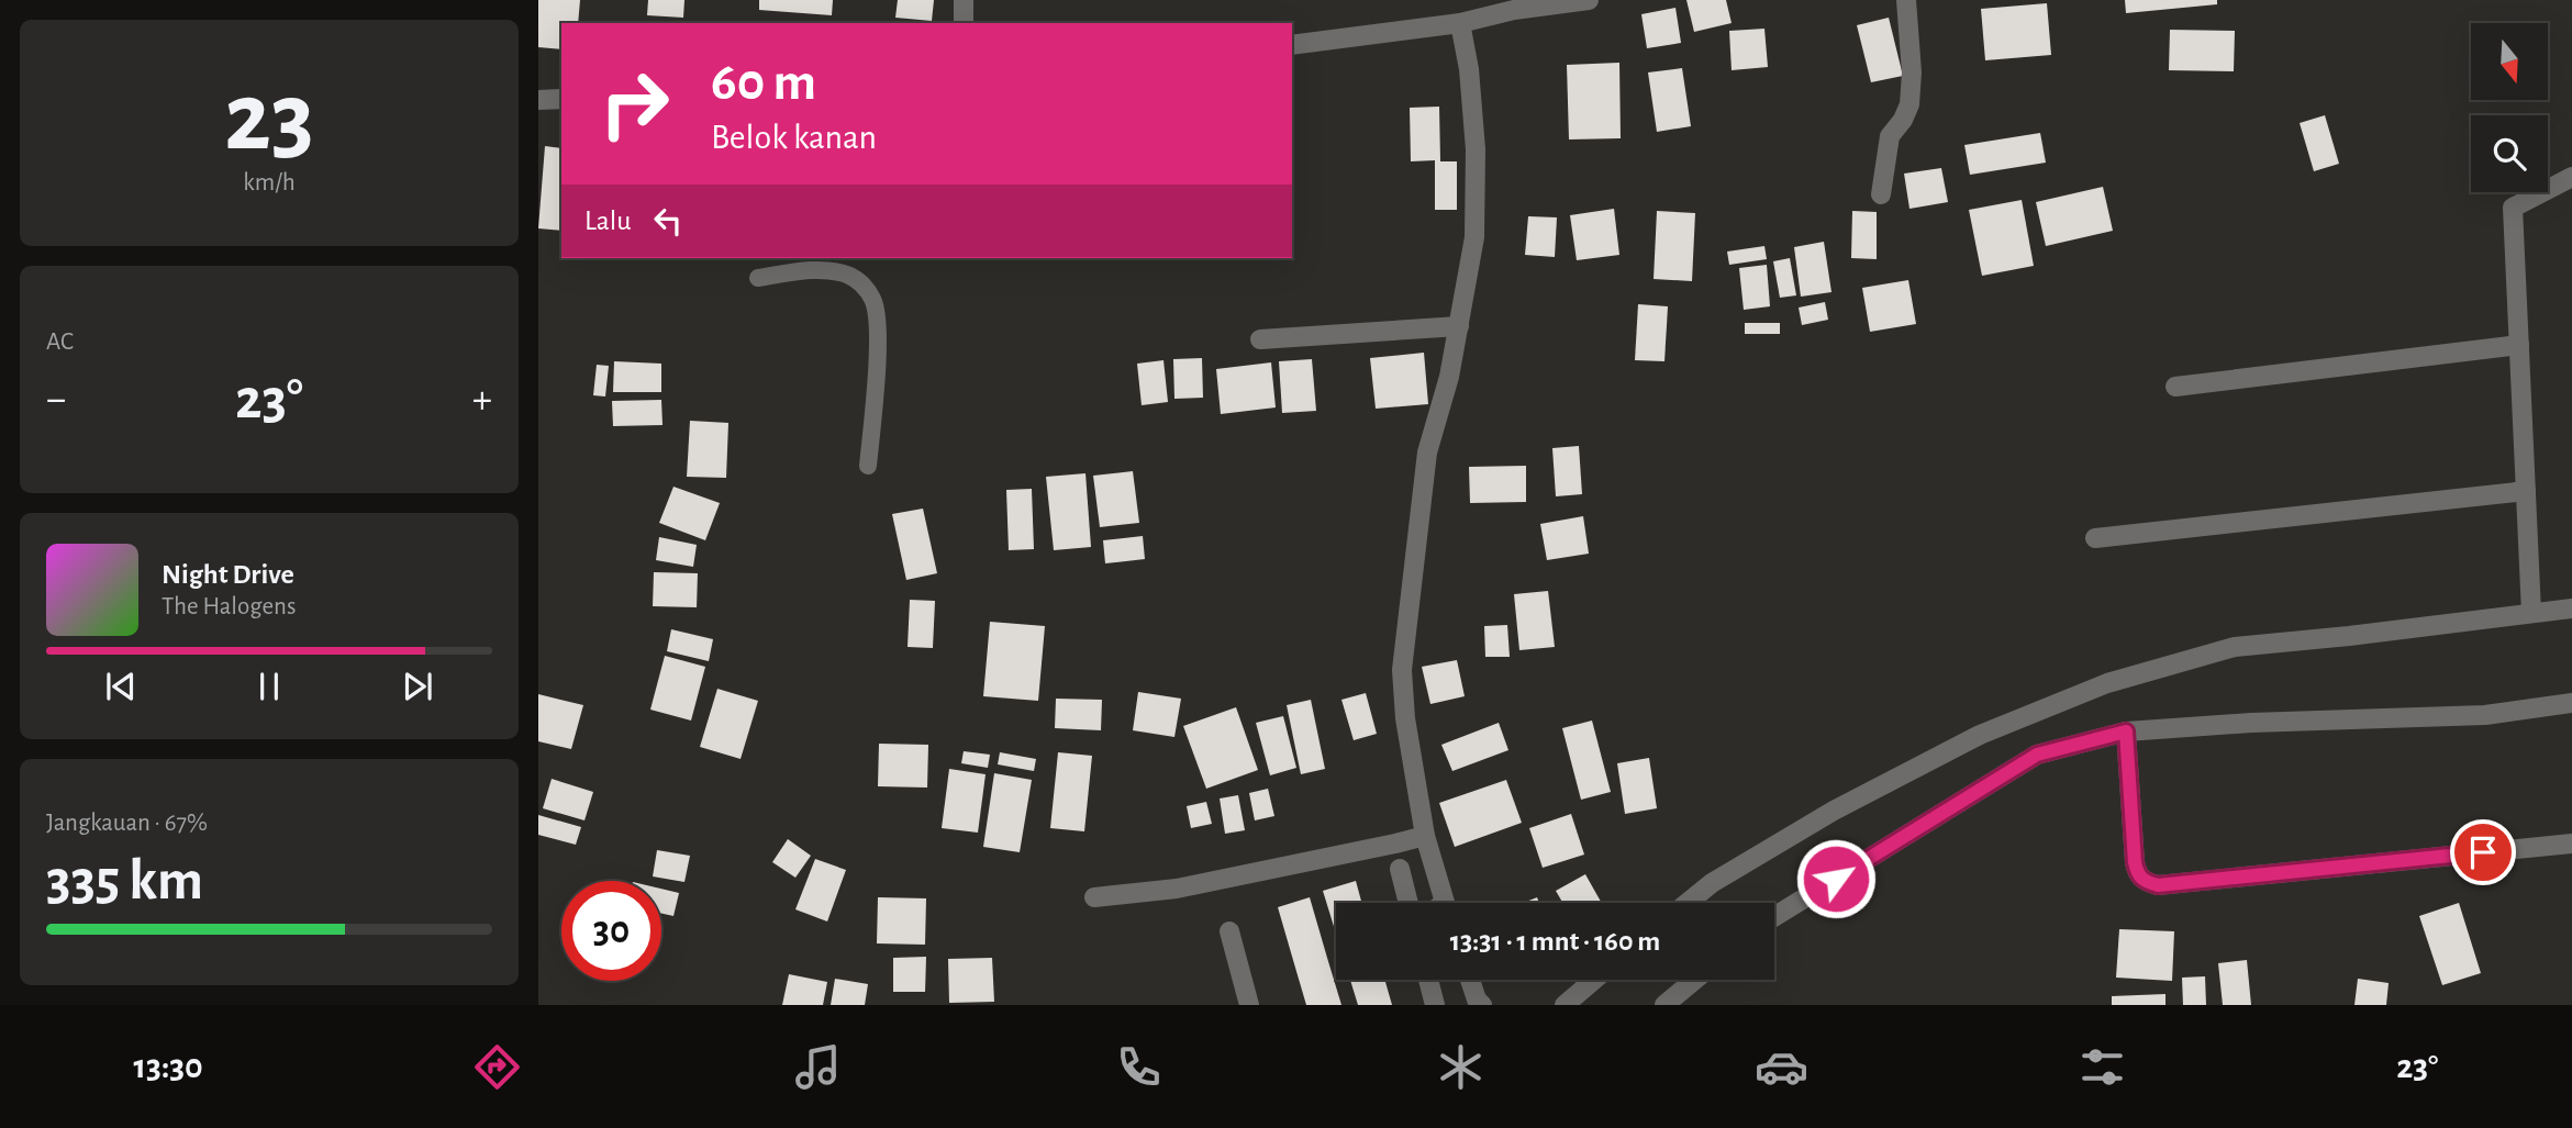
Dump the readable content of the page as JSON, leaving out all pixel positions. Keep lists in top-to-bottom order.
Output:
{
  "north": "bottom",
  "page": {
    "tile": [
      ["23", "km/h"],
      "AC",
      ["Jangkauan · 67%", "335 km"]
    ],
    "turn": ["60 m", "Belok kanan"],
    "then": "Lalu",
    "heat": ["−", "23°", "+"],
    "song": ["Night Drive", "The Halogens"],
    "limit": "30",
    "trip": "13:31 · 1 mnt · 160 m",
    "tabs": ["13:30", "23°"]
  }
}
